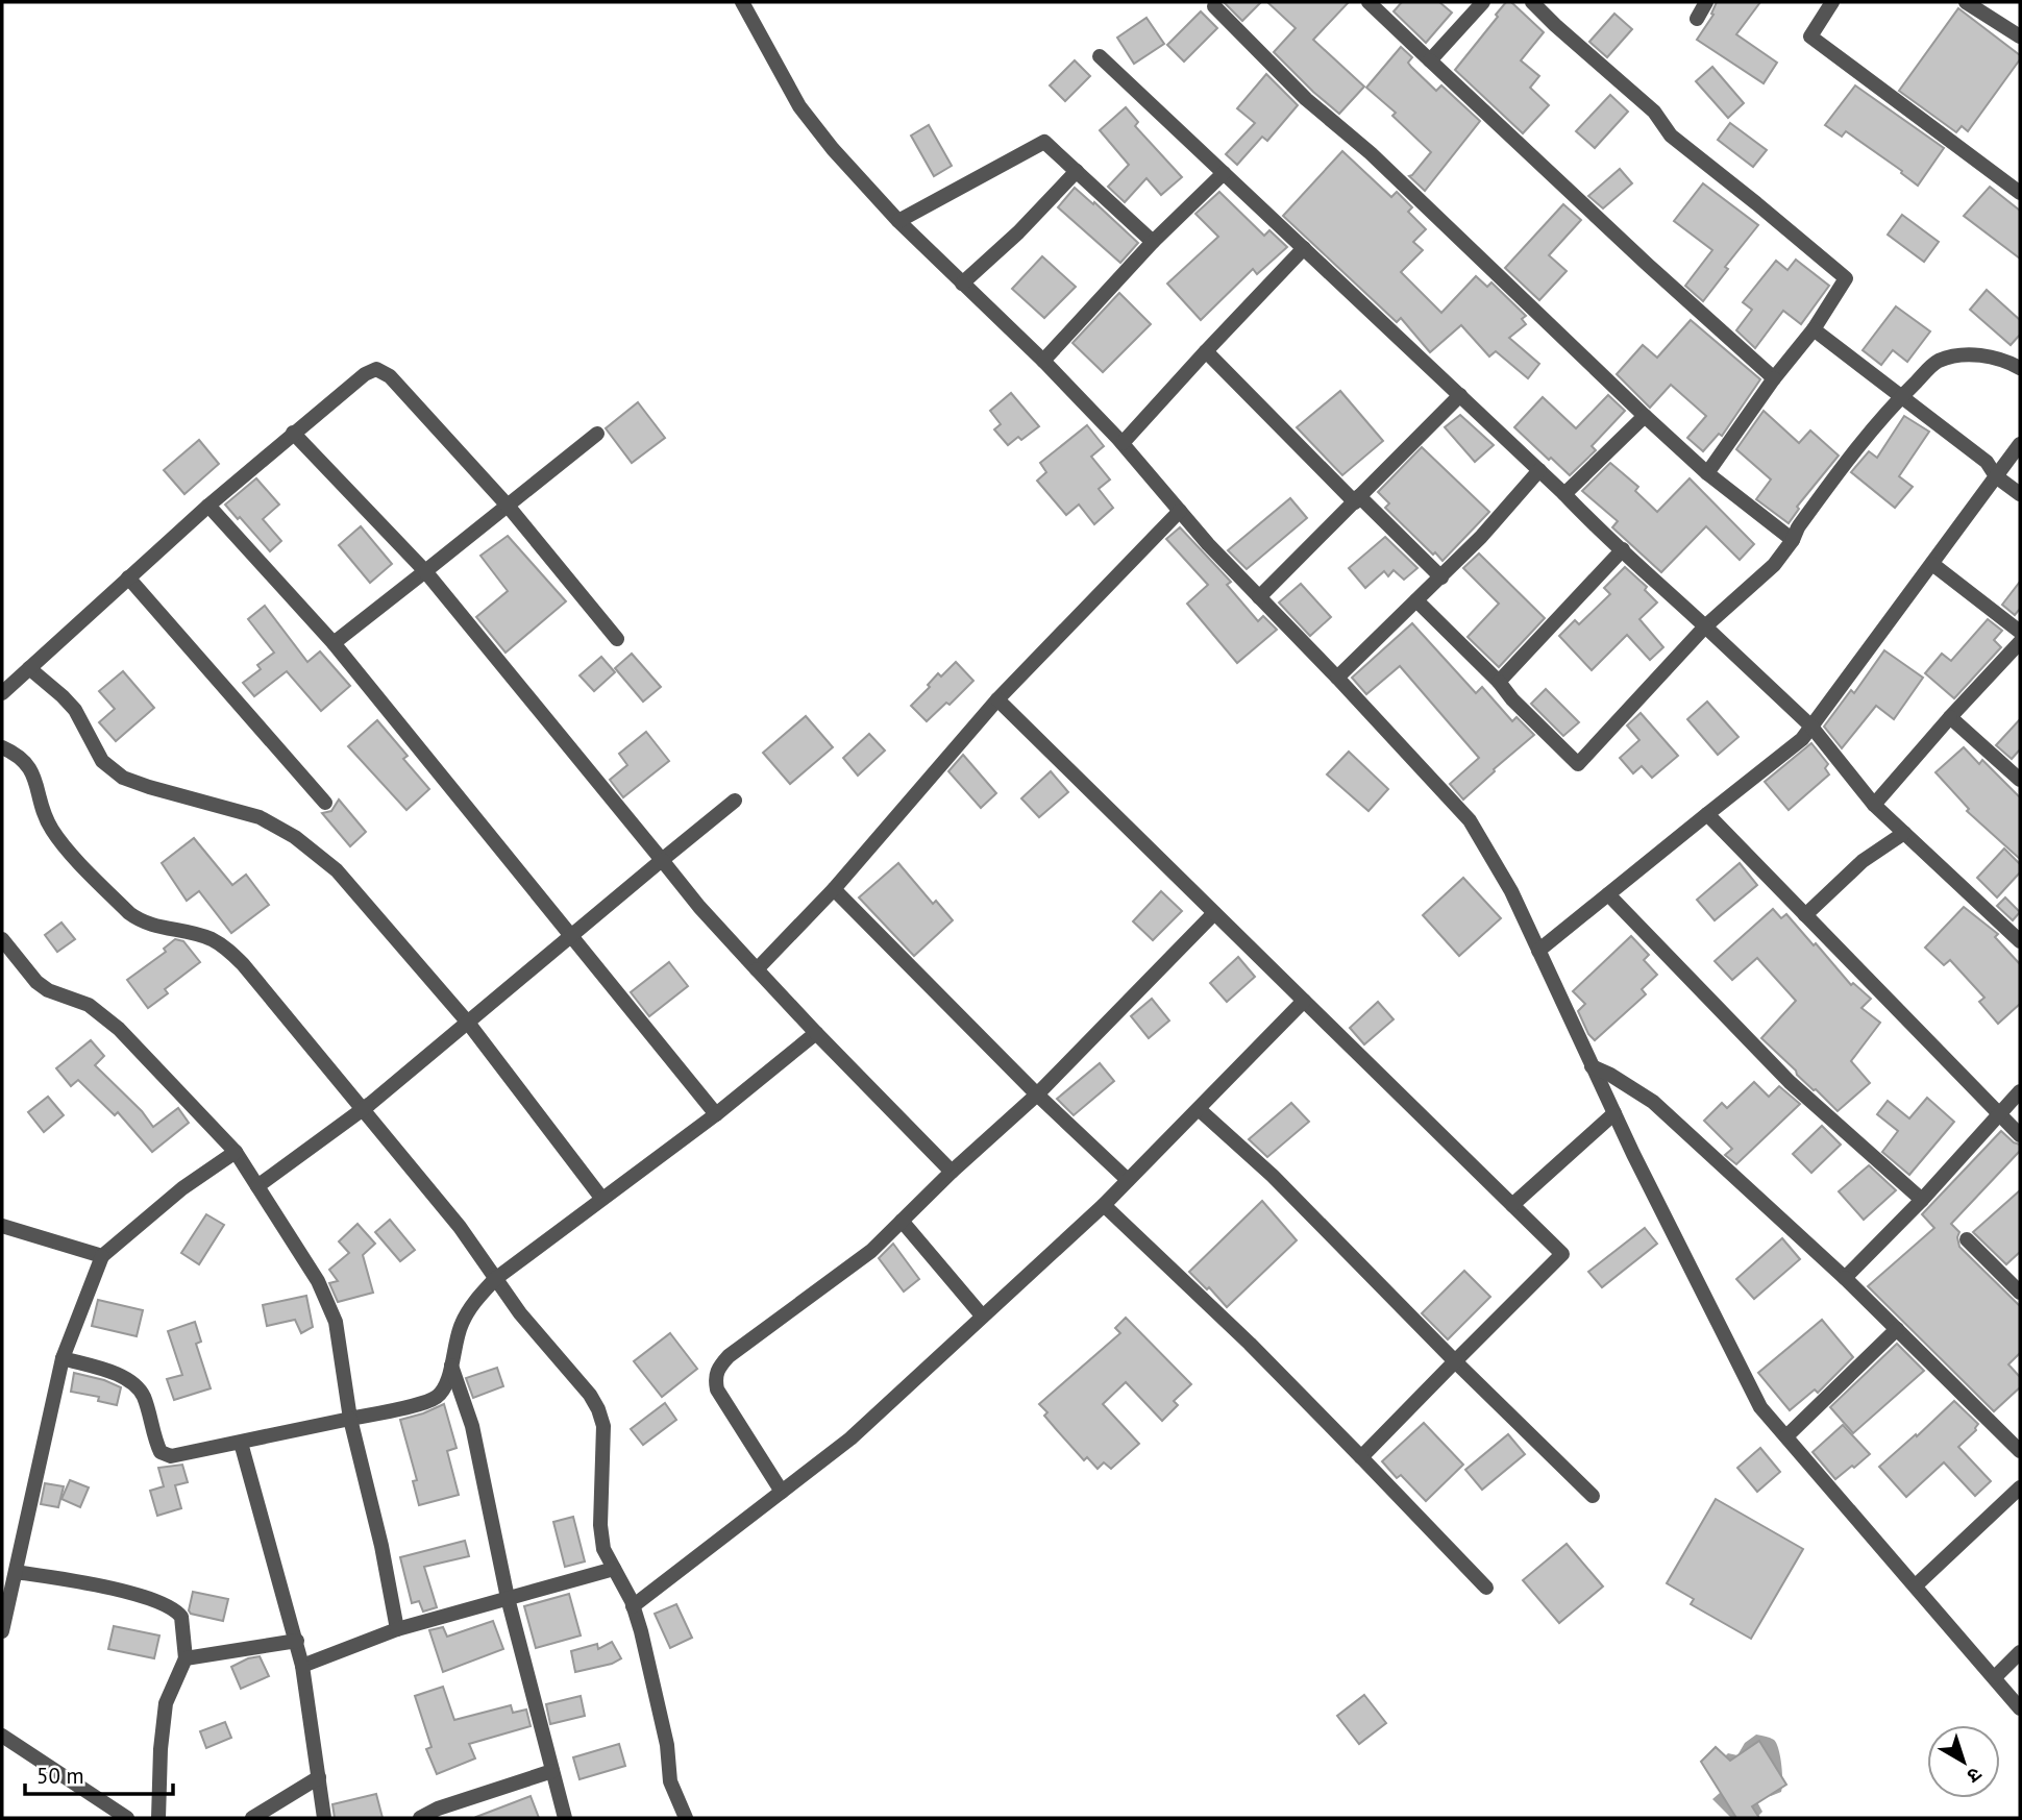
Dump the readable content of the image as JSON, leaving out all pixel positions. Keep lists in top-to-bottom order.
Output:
{
  "scale_bar": "50 m",
  "north": "bottom right"
}
